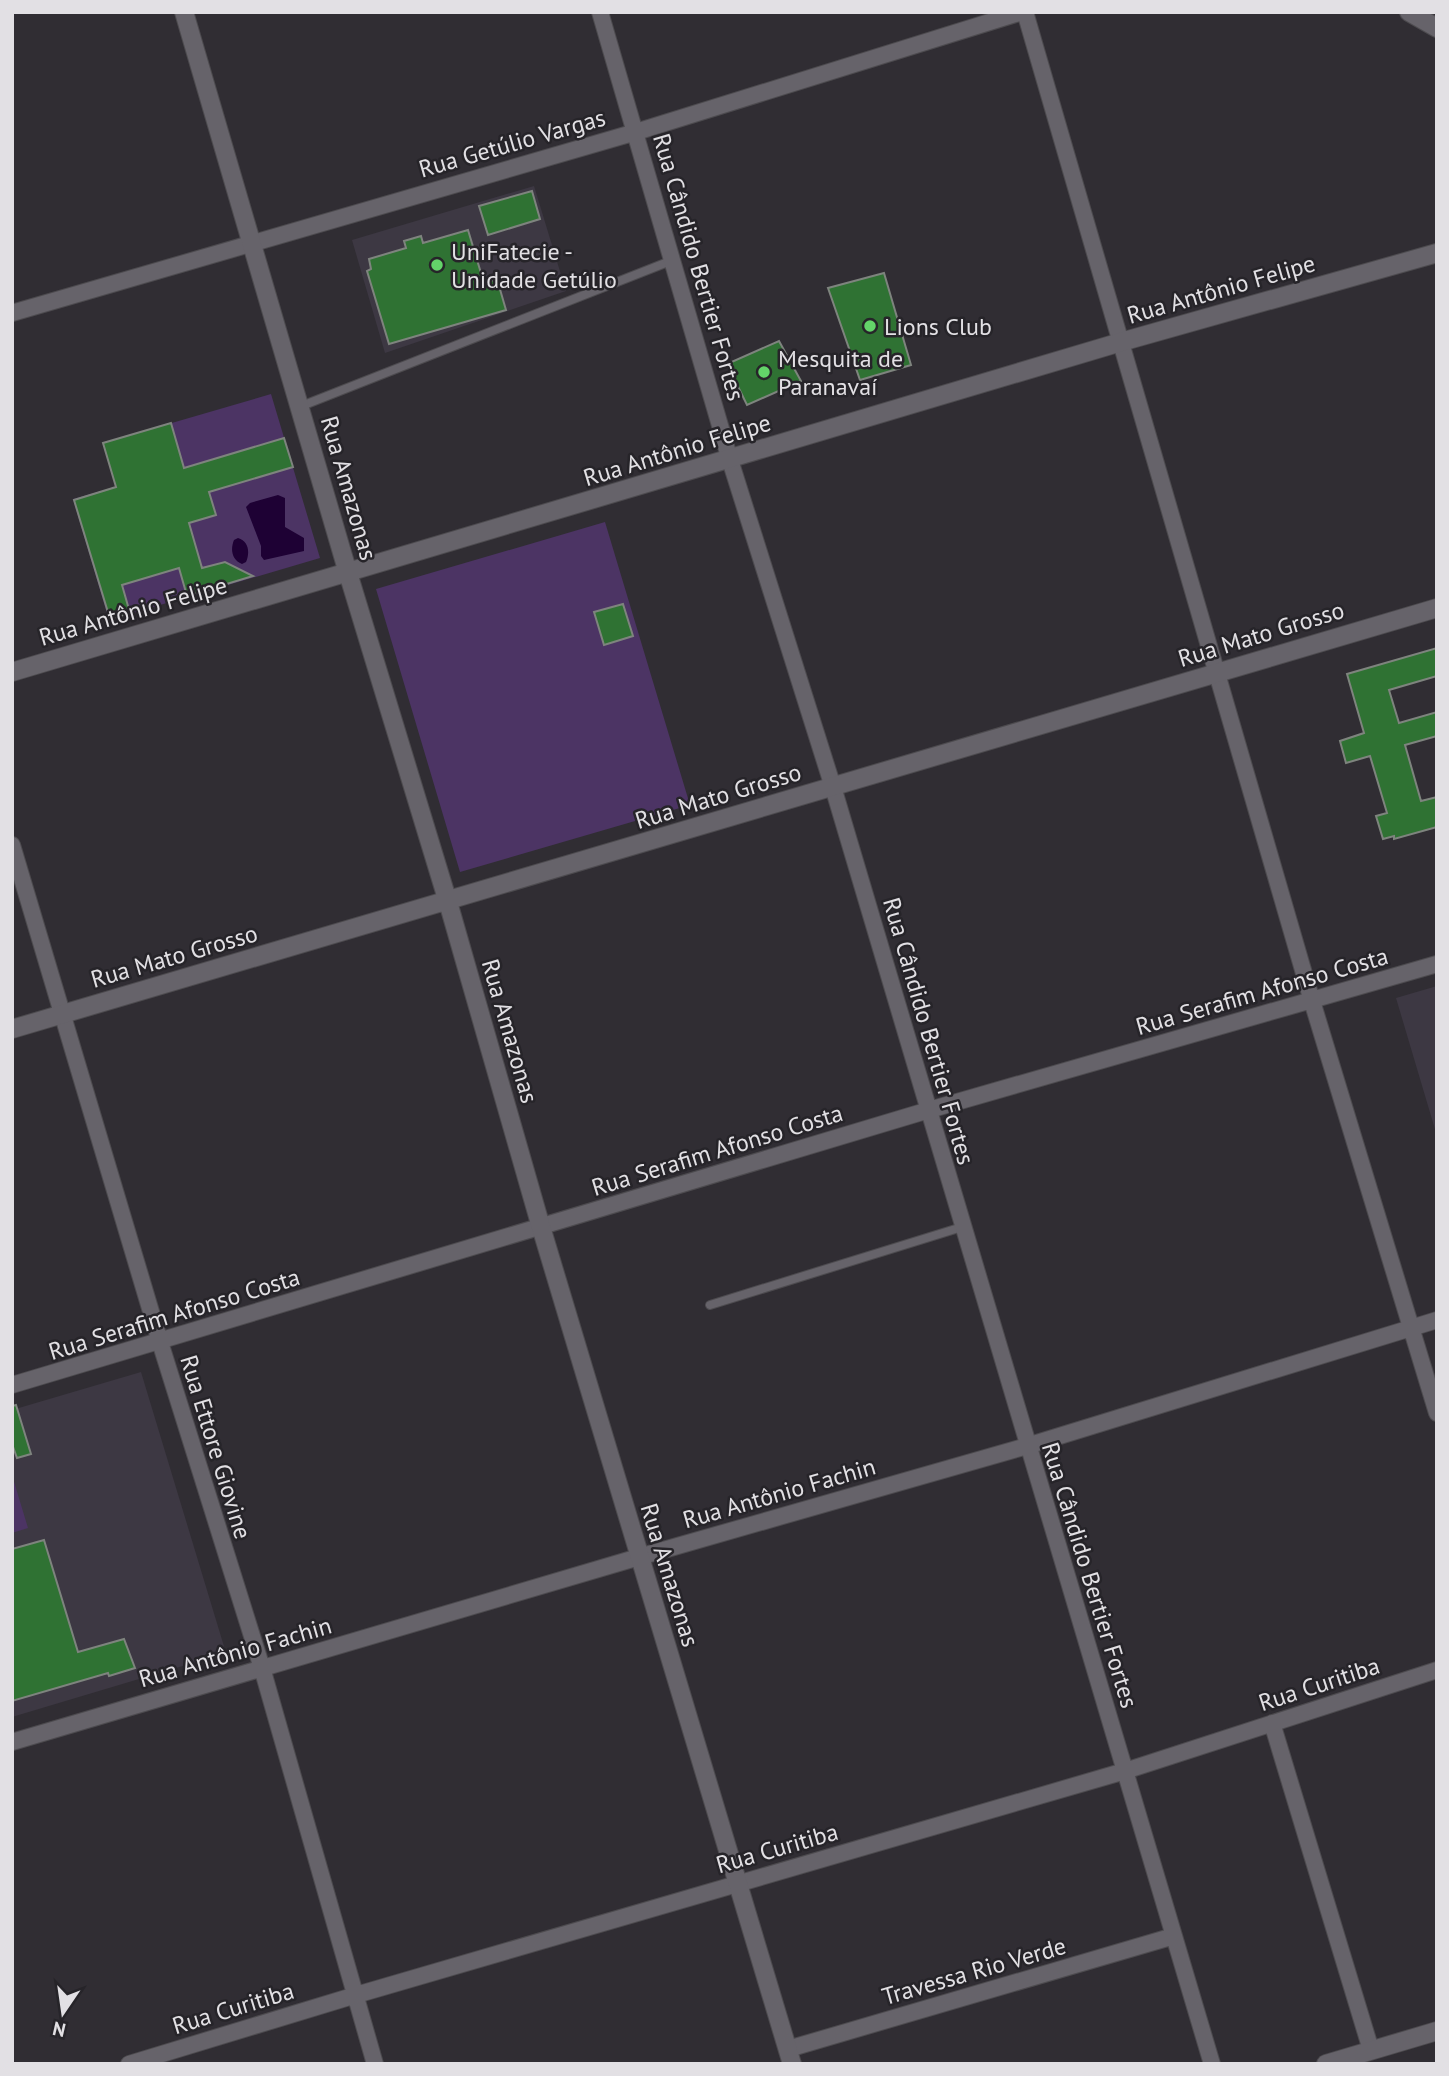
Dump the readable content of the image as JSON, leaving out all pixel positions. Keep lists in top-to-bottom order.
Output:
{
  "streets": {
    "street": [
      "Rua Getúlio Vargas",
      "Rua Cândido Bertier Fortes",
      "Rua Antônio Felipe",
      "Rua Amazonas",
      "Rua Mato Grosso",
      "Rua Serafim Afonso Costa",
      "Rua Ettore Giovine",
      "Rua Antônio Fachin",
      "Rua Curitiba",
      "Travessa Rio Verde"
    ]
  },
  "crossings": [
    ["Rua Getúlio Vargas", "Rua Cândido Bertier Fortes"],
    ["Rua Getúlio Vargas", "Rua Amazonas"],
    ["Rua Cândido Bertier Fortes", "Rua Antônio Felipe"],
    ["Rua Cândido Bertier Fortes", "Rua Mato Grosso"],
    ["Rua Cândido Bertier Fortes", "Rua Serafim Afonso Costa"],
    ["Rua Cândido Bertier Fortes", "Rua Antônio Fachin"],
    ["Rua Cândido Bertier Fortes", "Rua Curitiba"],
    ["Rua Cândido Bertier Fortes", "Travessa Rio Verde"],
    ["Rua Antônio Felipe", "Rua Amazonas"],
    ["Rua Amazonas", "Rua Mato Grosso"],
    ["Rua Amazonas", "Rua Serafim Afonso Costa"],
    ["Rua Amazonas", "Rua Antônio Fachin"],
    ["Rua Amazonas", "Rua Curitiba"],
    ["Rua Amazonas", "Travessa Rio Verde"],
    ["Rua Mato Grosso", "Rua Ettore Giovine"],
    ["Rua Serafim Afonso Costa", "Rua Ettore Giovine"],
    ["Rua Ettore Giovine", "Rua Antônio Fachin"],
    ["Rua Ettore Giovine", "Rua Curitiba"]
  ],
  "places": ["UniFatecie - Unidade Getúlio", "Lions Club", "Mesquita de Paranavaí"],
  "north": "bottom"
}
